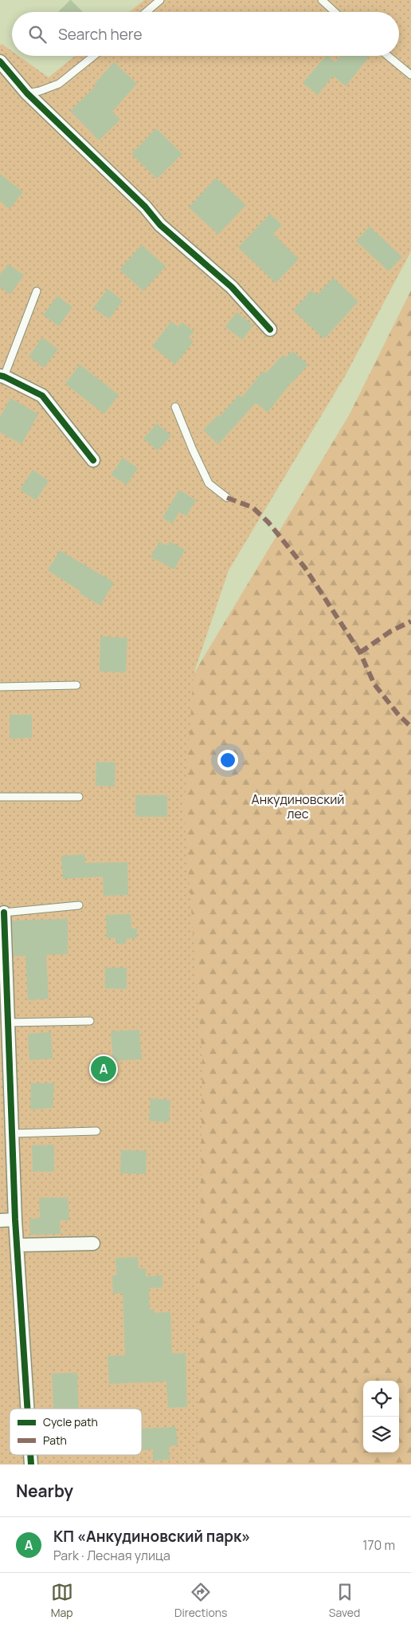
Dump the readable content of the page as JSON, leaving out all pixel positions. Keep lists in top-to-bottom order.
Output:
{
  "parks": ["Анкудиновский лес"],
  "legend": ["Cycle path", "Path"],
  "page": {
    "search": "Search here",
    "pins": "A",
    "heading": "Nearby",
    "list": [
      {
        "mark": "A",
        "name": "КП «Анкудиновский парк»",
        "note": "Park · Лесная улица",
        "value": "170 m"
      }
    ],
    "nav": ["Map", "Directions", "Saved"]
  }
}
